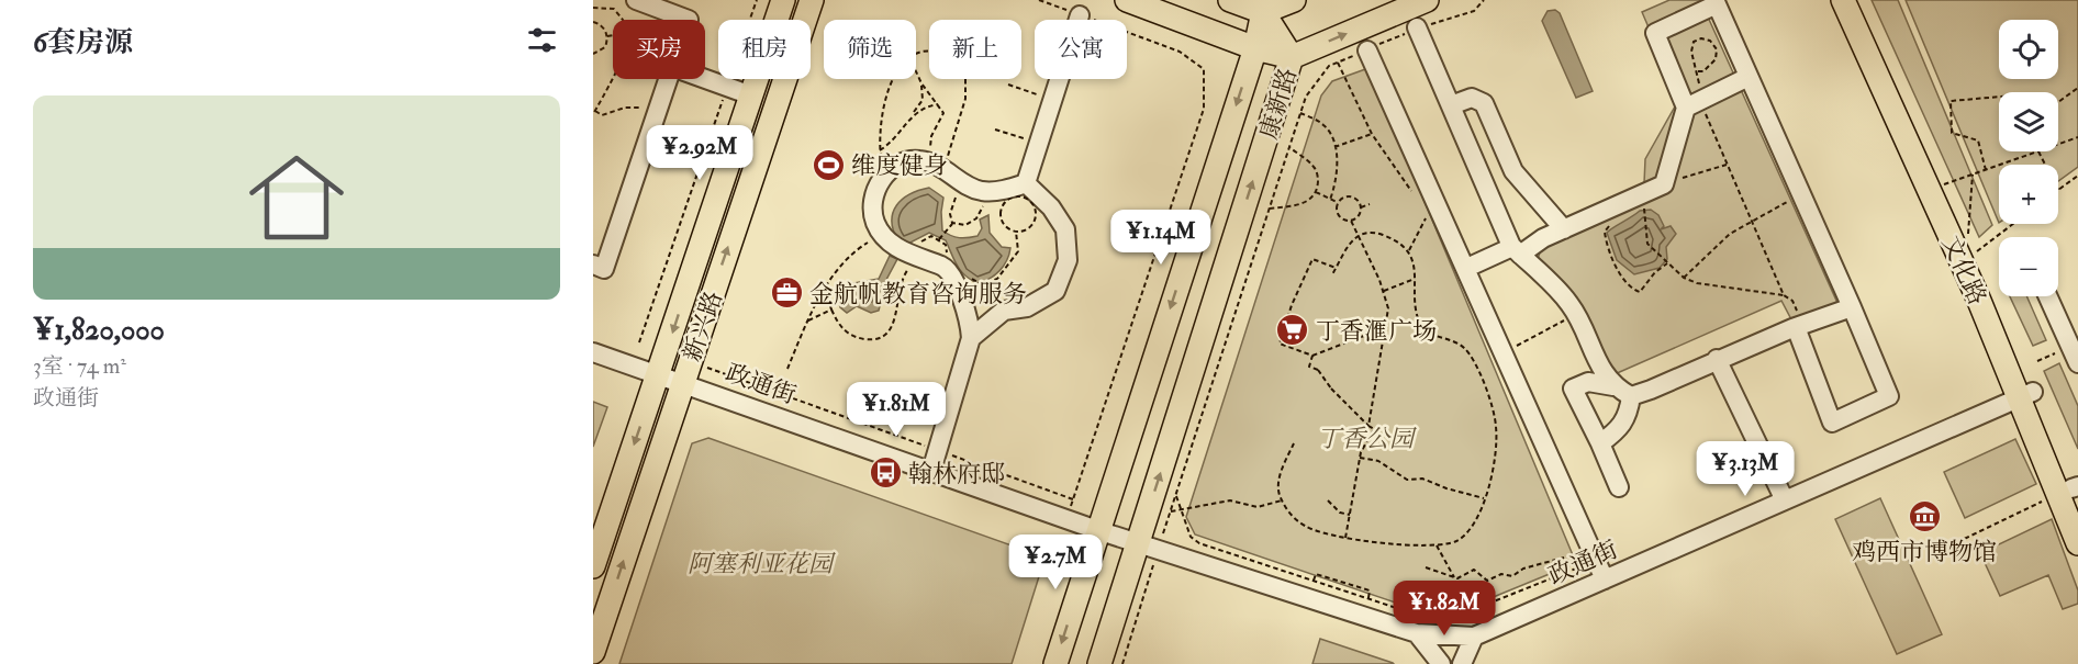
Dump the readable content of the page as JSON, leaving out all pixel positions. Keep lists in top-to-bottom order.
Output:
{
  "streets": {
    "main road": ["康新路", "文化路", "新兴路"],
    "street": ["政通街"]
  },
  "crossings": [
    ["康新路", "政通街"],
    ["文化路", "政通街"],
    ["新兴路", "政通街"]
  ],
  "parks": ["丁香公园", "阿塞利亚花园"],
  "places": {
    "sports": ["维度健身"],
    "office": ["金航帆教育咨询服务"],
    "supermarket": ["丁香滙广场"],
    "bus stop": ["翰林府邸"],
    "museum": ["鸡西市博物馆"]
  },
  "page": {
    "heading": "6套房源",
    "map_buttons": ["+", "−"],
    "chip": [
      "买房",
      "租房",
      "筛选",
      "新上",
      "公寓"
    ],
    "list": [
      {
        "name": "¥1,820,000",
        "note": "3室 · 74 m² · 政通街"
      }
    ],
    "price": [
      "¥2.92M",
      "¥1.14M",
      "¥1.81M",
      "¥3.13M",
      "¥2.7M",
      "¥1.82M"
    ]
  }
}
